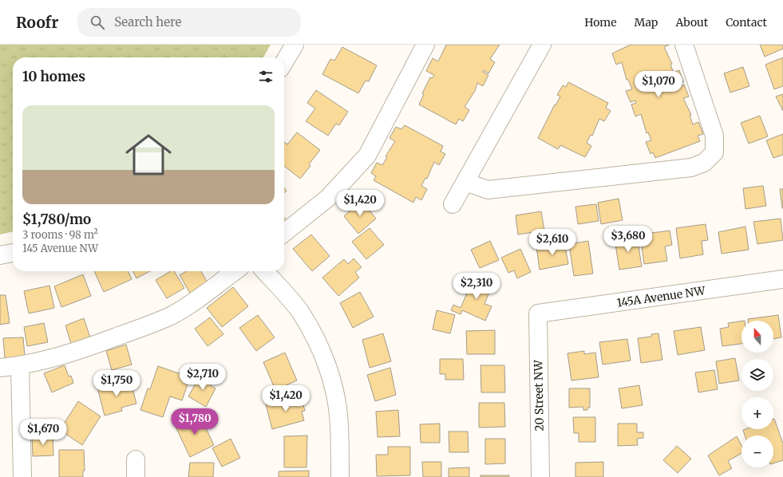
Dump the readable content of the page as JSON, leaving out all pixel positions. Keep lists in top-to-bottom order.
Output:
{
  "streets": {
    "street": ["145A Avenue NW", "20 Street NW"]
  },
  "crossings": [
    ["145A Avenue NW", "20 Street NW"]
  ],
  "north": "top",
  "page": {
    "header": "Roofr",
    "search": "Search here",
    "nav": [
      "Home",
      "Map",
      "About",
      "Contact"
    ],
    "heading": "10 homes",
    "price": [
      "$1,070",
      "$1,420",
      "$3,680",
      "$2,610",
      "$2,310",
      "$2,710",
      "$1,750",
      "$1,420",
      "$1,780",
      "$1,670"
    ],
    "list": [
      {
        "name": "$1,780/mo",
        "note": "3 rooms · 98 m² · 145 Avenue NW"
      }
    ],
    "map_buttons": ["+", "−"]
  }
}
